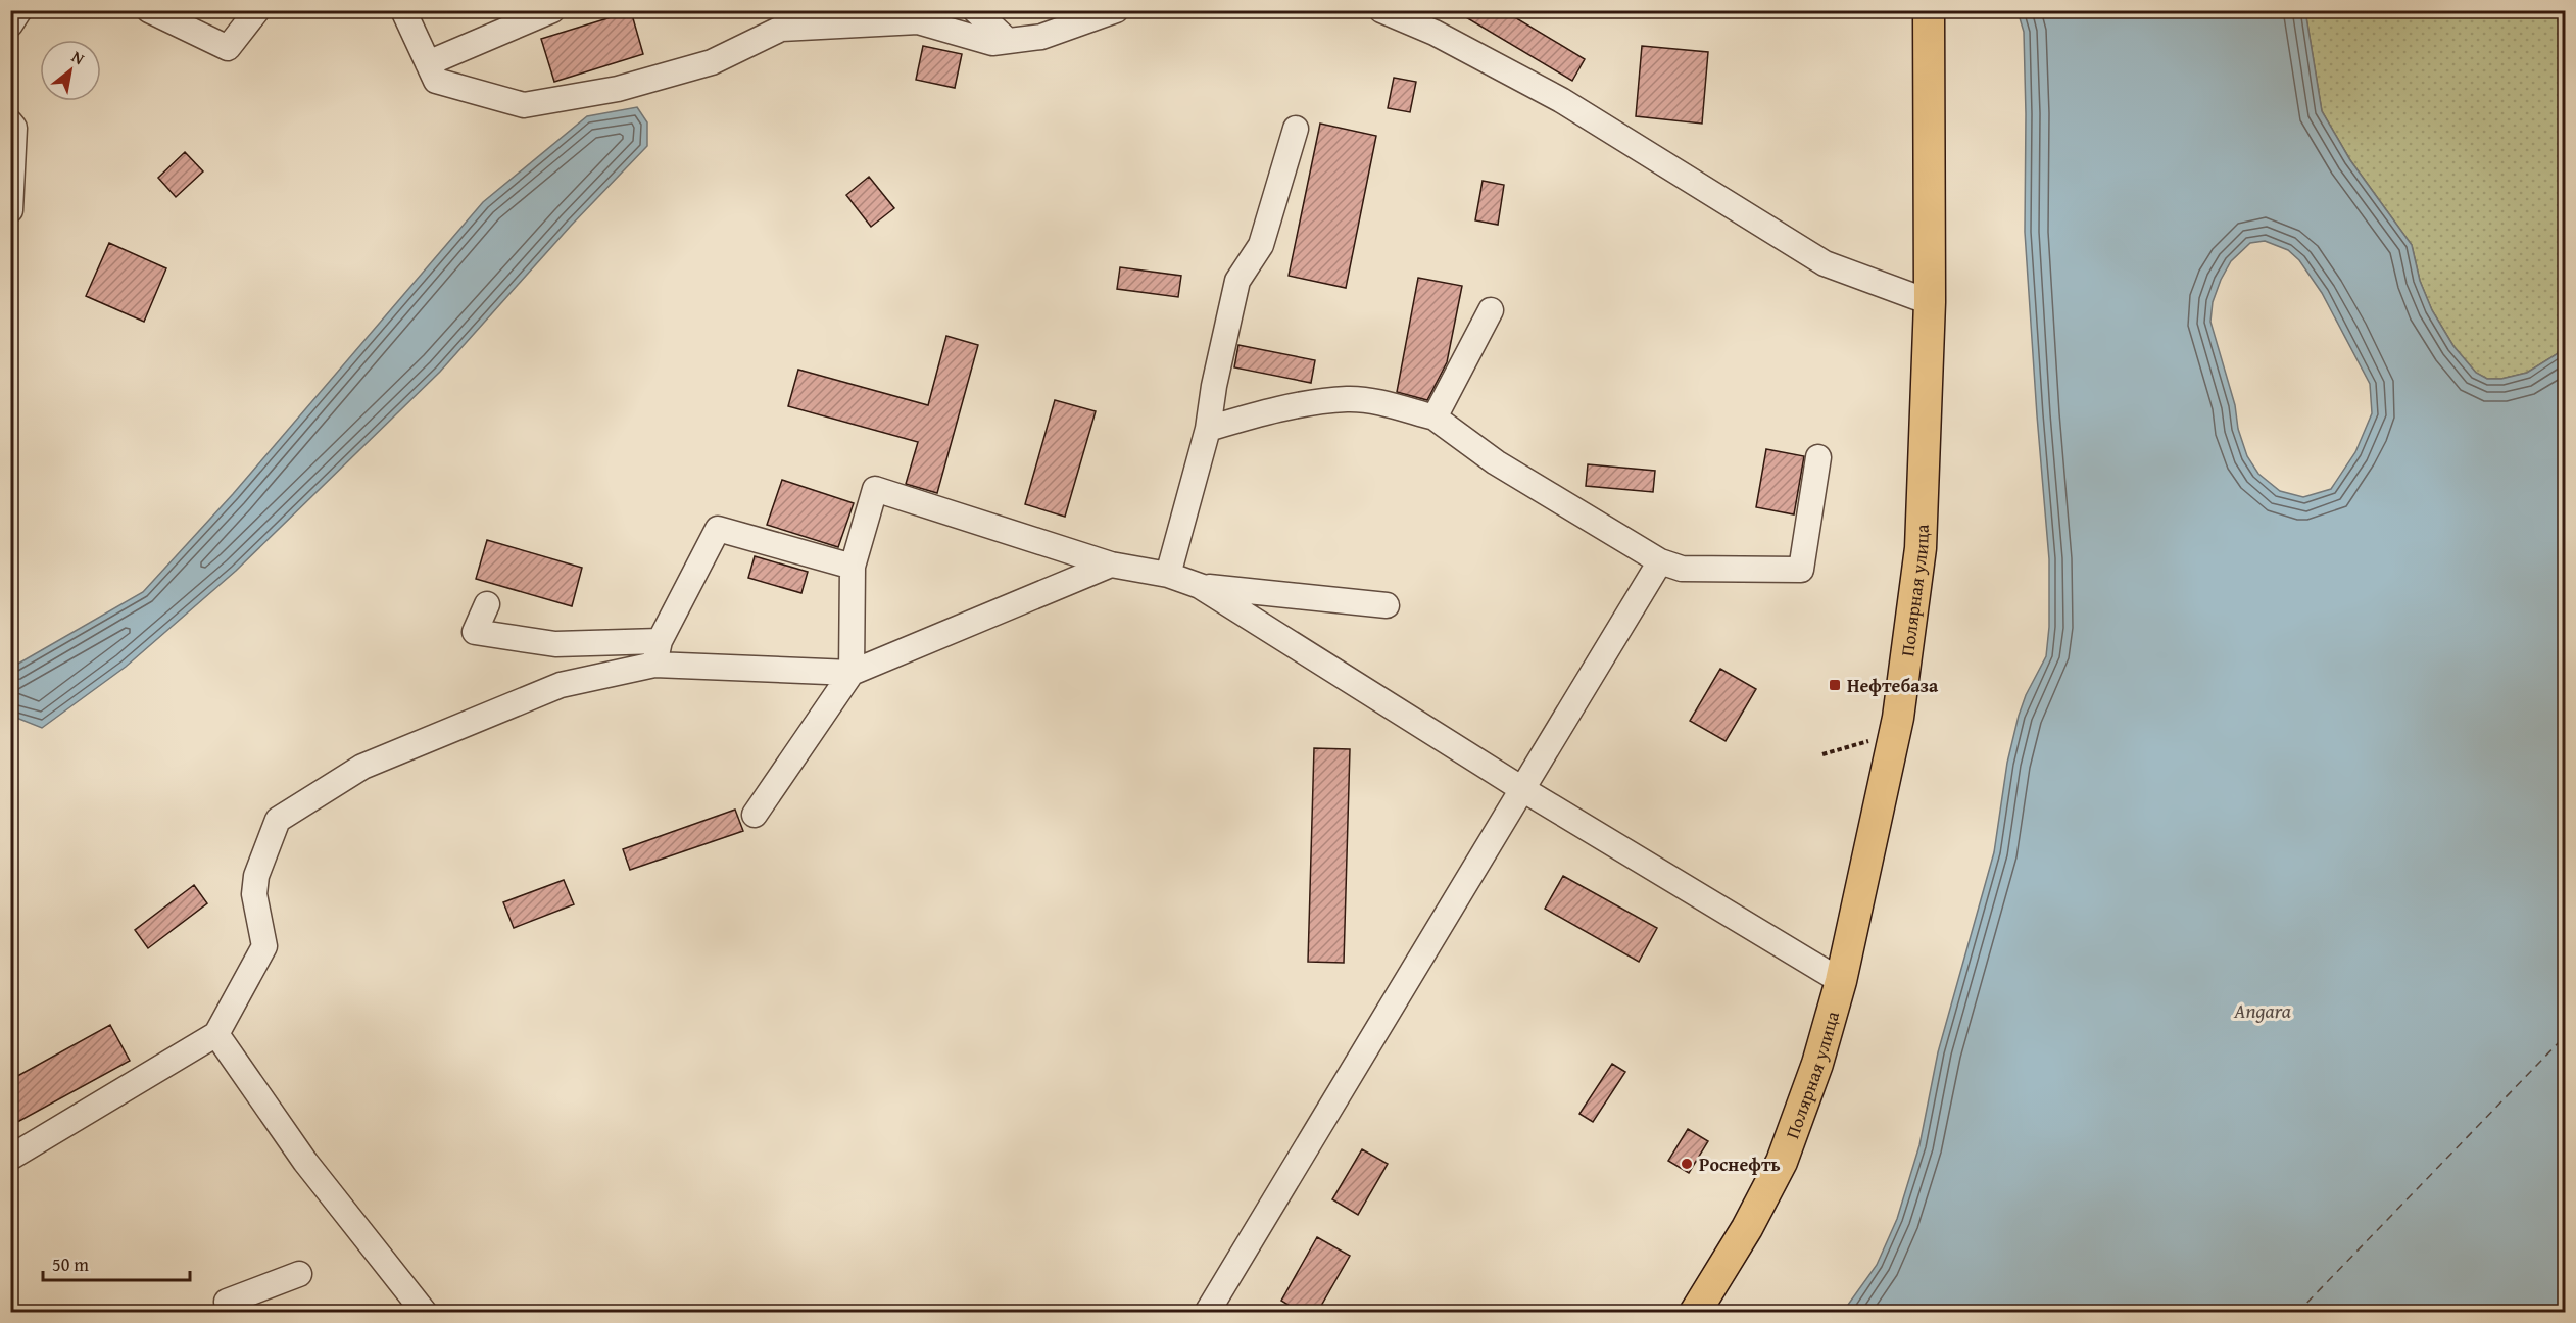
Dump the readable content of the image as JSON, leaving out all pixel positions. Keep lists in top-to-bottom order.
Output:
{
  "streets": {
    "main road": ["Полярная улица"]
  },
  "water": ["Angara"],
  "places": {
    "transit": ["Нефтебаза"],
    "other": ["Роснефть"]
  },
  "scale_bar": "50 m",
  "north": "top right"
}
